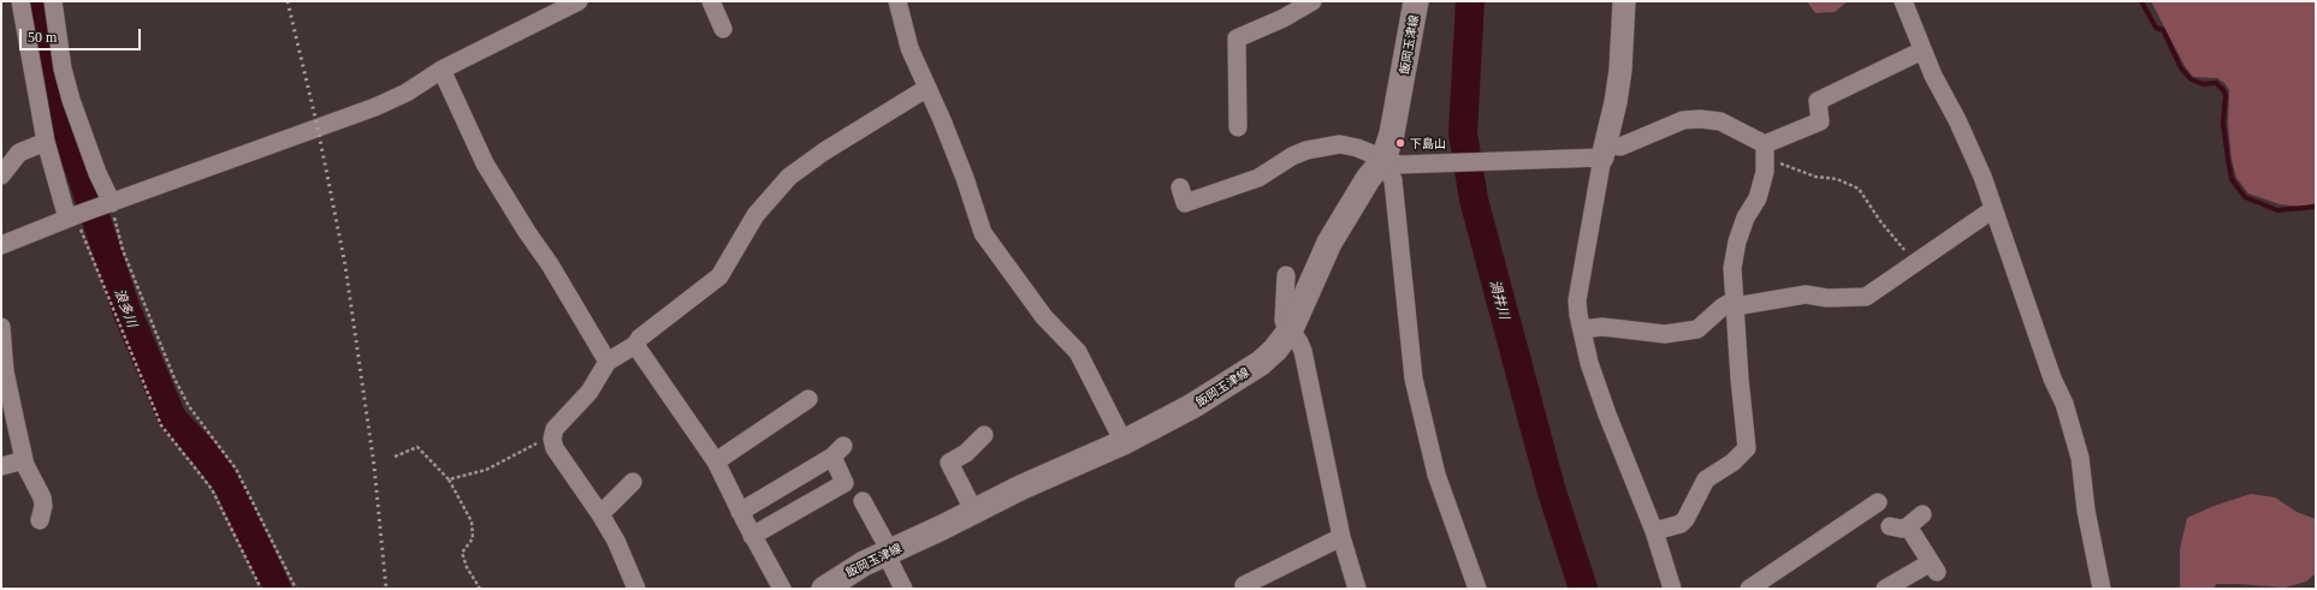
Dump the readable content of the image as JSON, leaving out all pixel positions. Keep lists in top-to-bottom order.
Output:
{
  "streets": {
    "main road": ["飯岡玉津線"]
  },
  "water": ["渦井川", "浪多川"],
  "places": ["下島山"],
  "scale_bar": "50 m"
}
